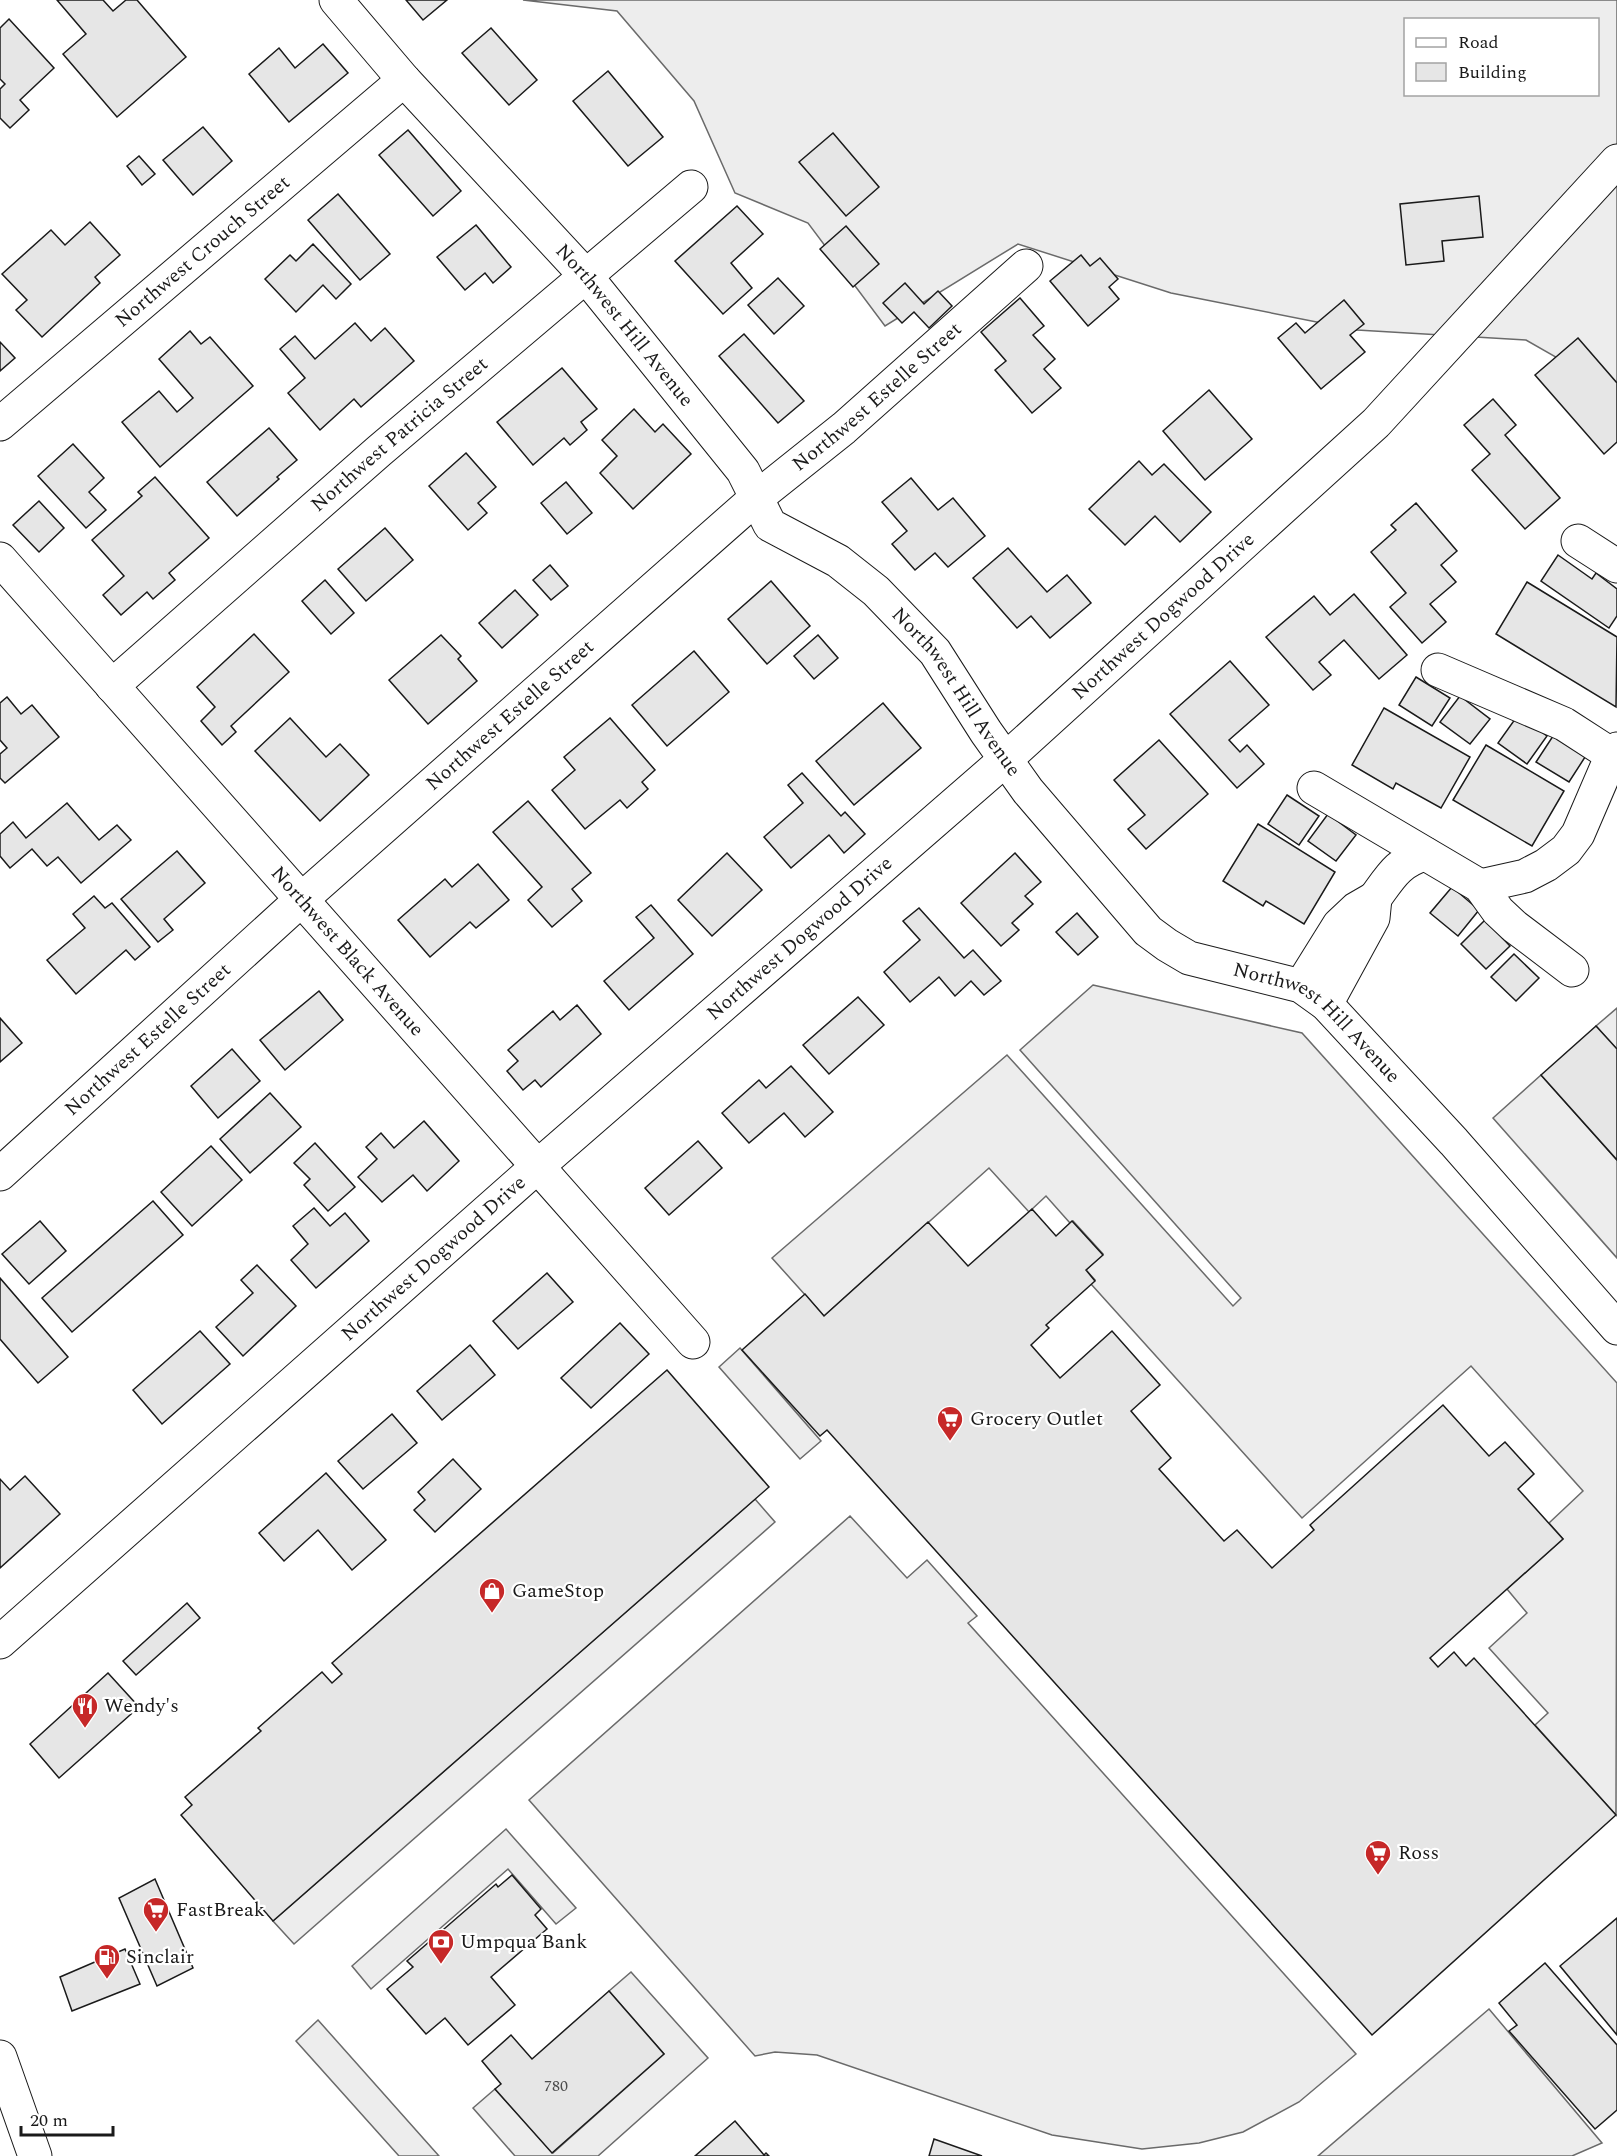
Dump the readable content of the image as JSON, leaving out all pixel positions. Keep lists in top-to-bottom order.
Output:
{
  "streets": {
    "street": [
      "Northwest Crouch Street",
      "Northwest Hill Avenue",
      "Northwest Estelle Street",
      "Northwest Patricia Street",
      "Northwest Dogwood Drive",
      "Northwest Black Avenue"
    ]
  },
  "crossings": [
    ["Northwest Crouch Street", "Northwest Hill Avenue"],
    ["Northwest Hill Avenue", "Northwest Estelle Street"],
    ["Northwest Hill Avenue", "Northwest Patricia Street"],
    ["Northwest Hill Avenue", "Northwest Dogwood Drive"],
    ["Northwest Estelle Street", "Northwest Black Avenue"],
    ["Northwest Patricia Street", "Northwest Black Avenue"],
    ["Northwest Dogwood Drive", "Northwest Black Avenue"]
  ],
  "places": {
    "supermarket": ["Grocery Outlet", "Ross", "FastBreak"],
    "shop": ["GameStop"],
    "restaurant": ["Wendy's"],
    "bank": ["Umpqua Bank"],
    "fuel station": ["Sinclair"]
  },
  "house_numbers": ["780"],
  "legend": ["Road", "Building"],
  "scale_bar": "20 m"
}
